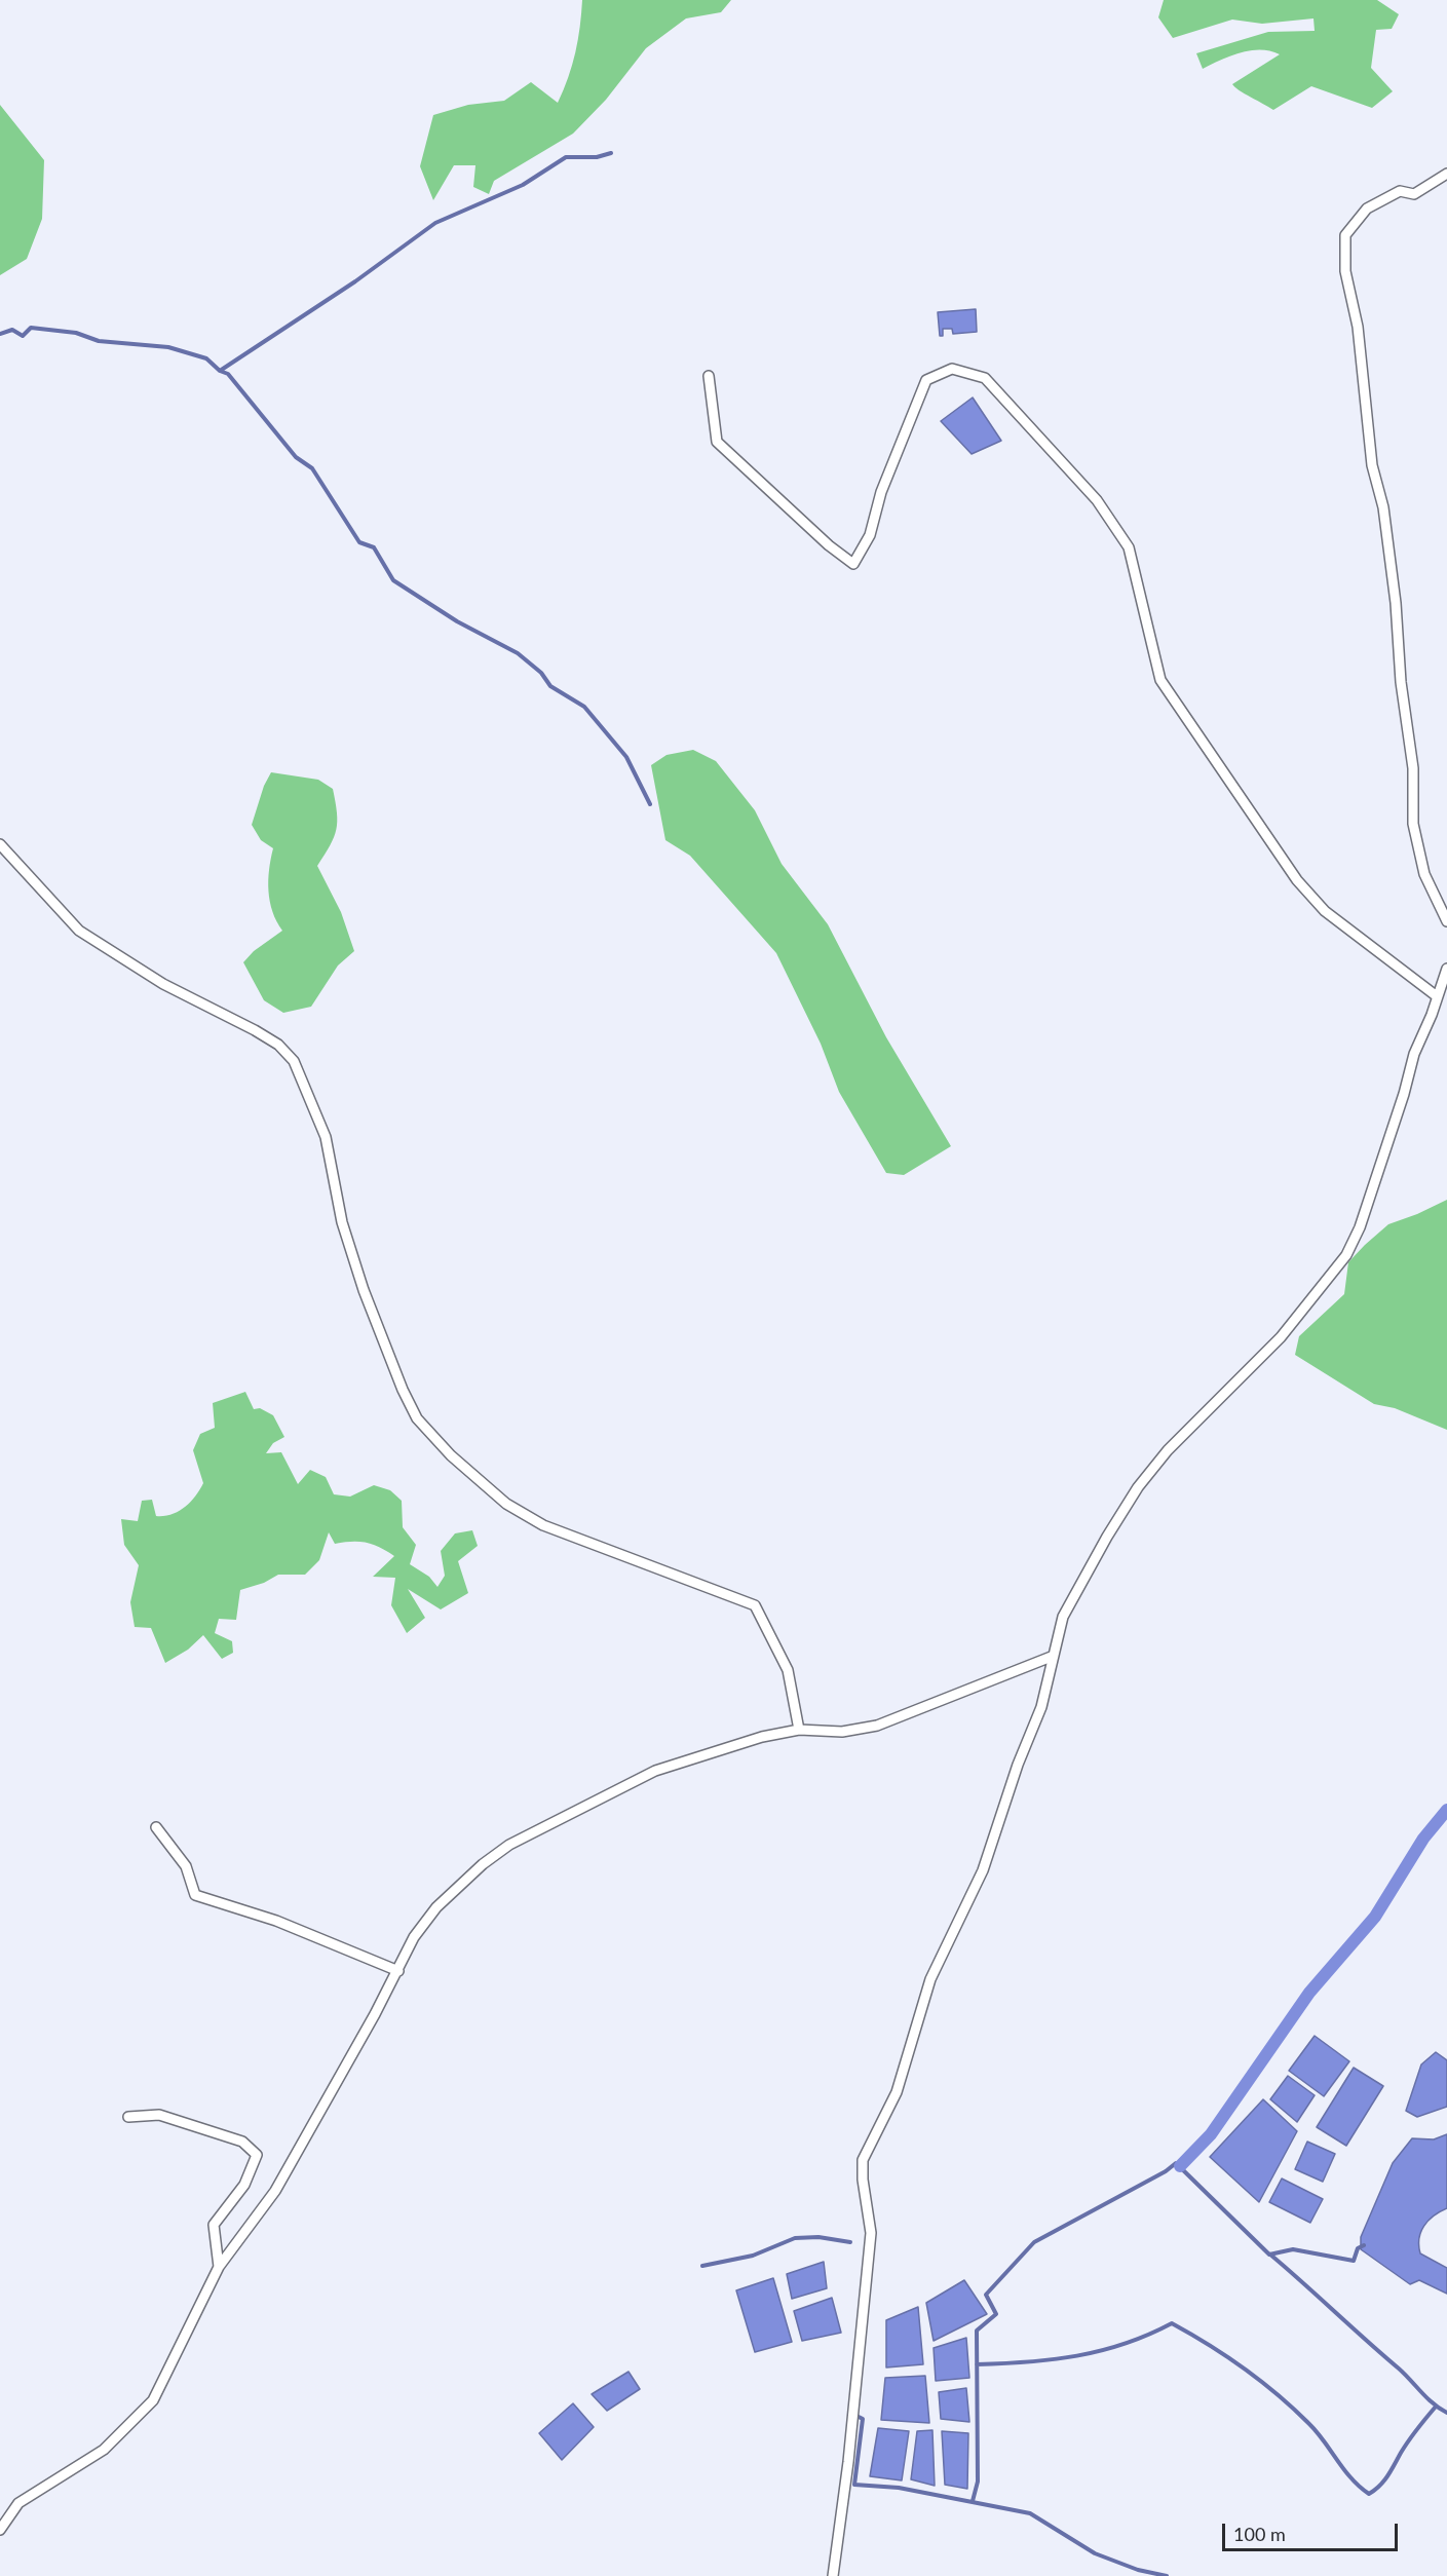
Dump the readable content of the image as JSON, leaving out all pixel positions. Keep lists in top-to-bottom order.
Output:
{
  "scale_bar": "100 m"
}
